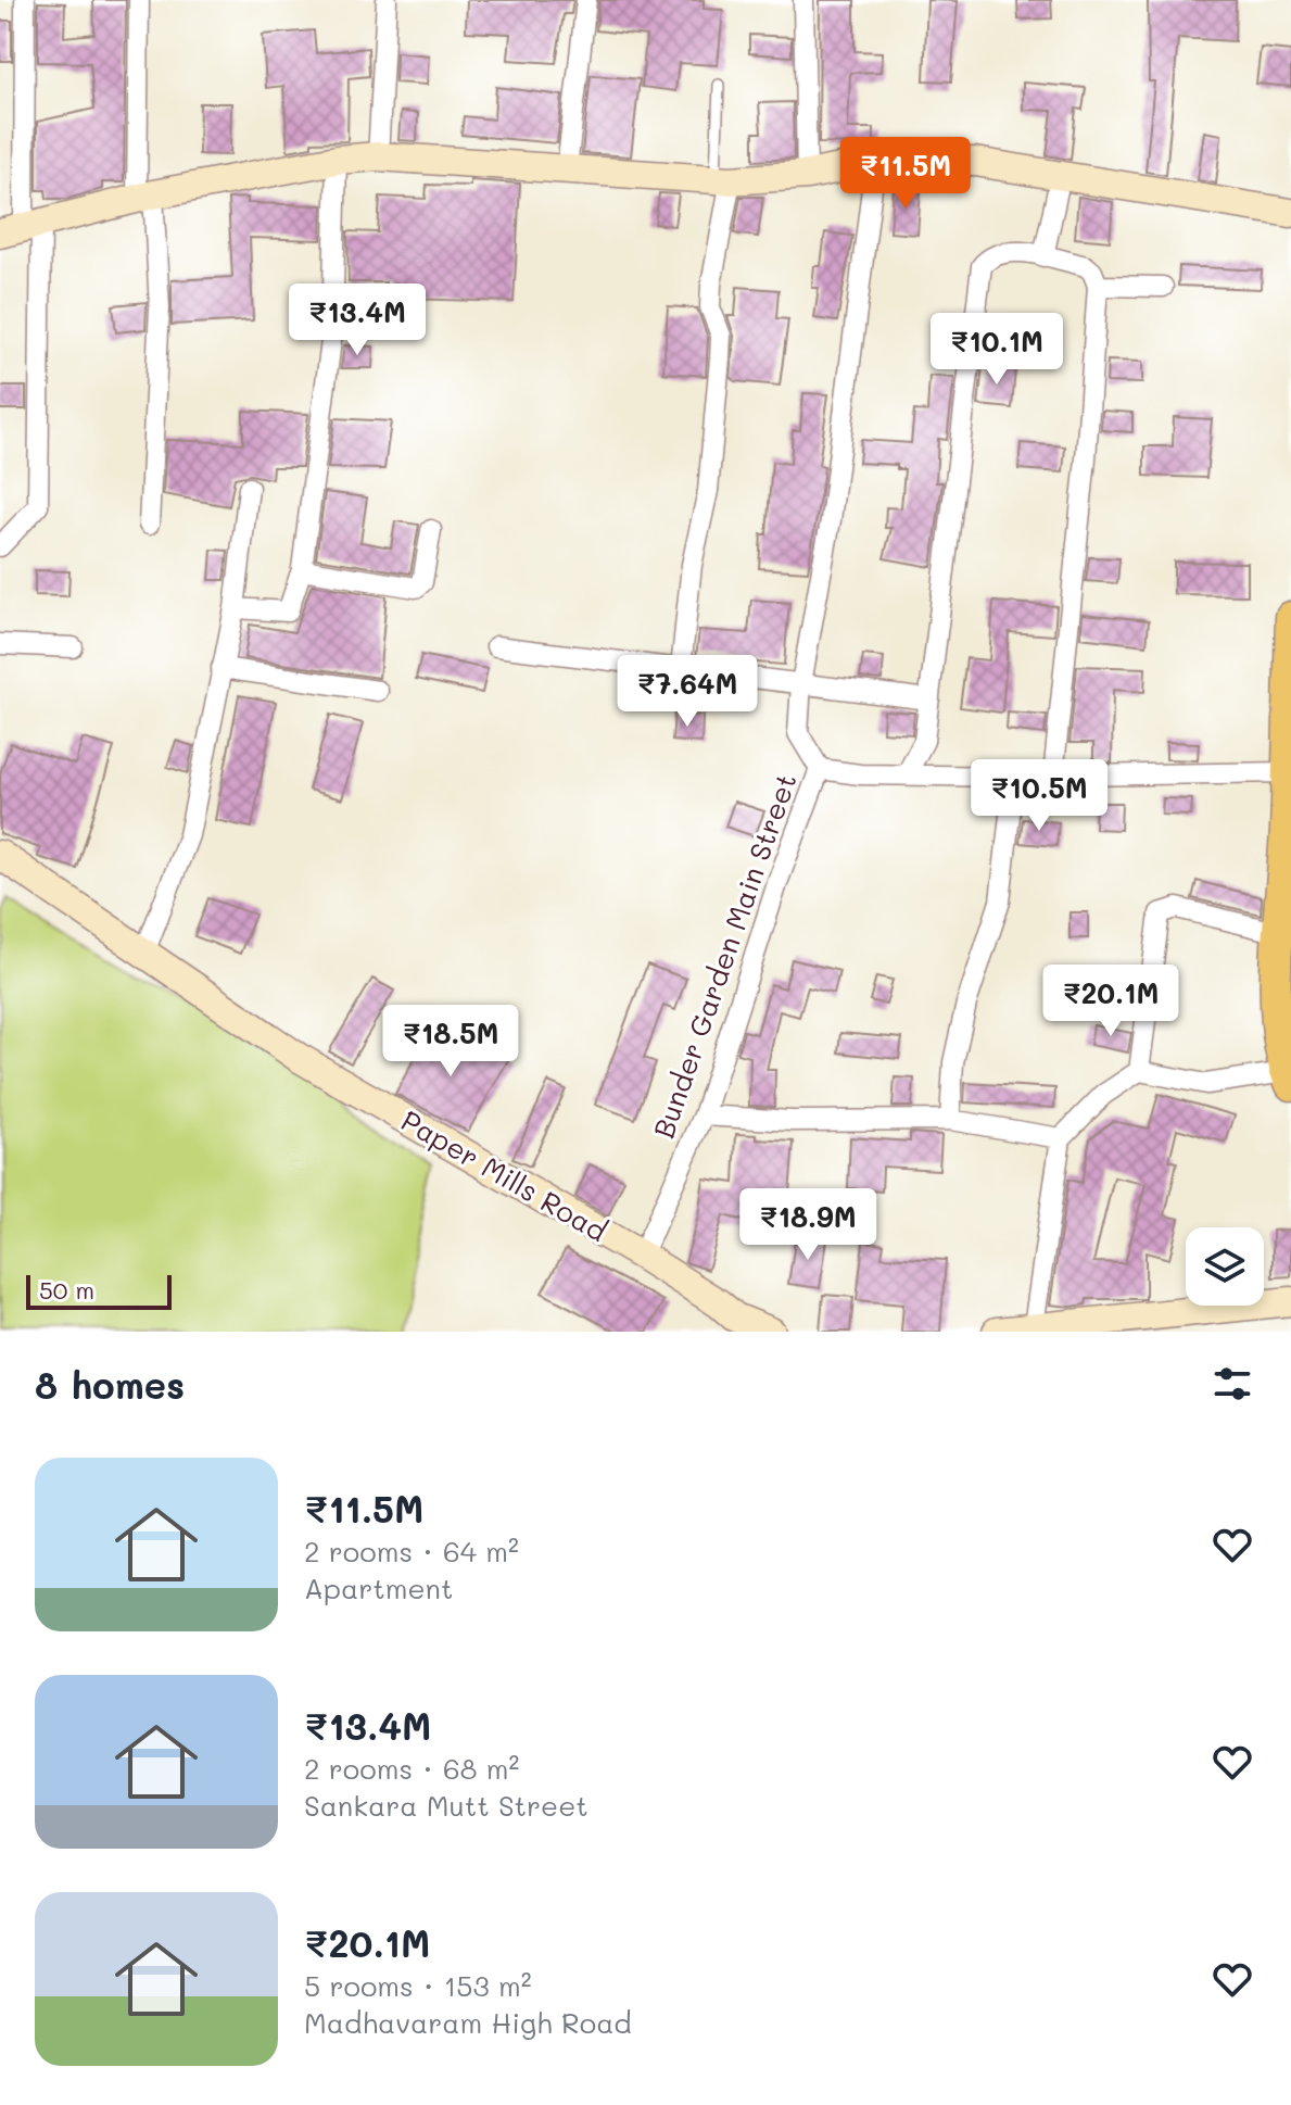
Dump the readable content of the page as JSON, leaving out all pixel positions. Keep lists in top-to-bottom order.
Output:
{
  "streets": {
    "street": ["Bunder Garden Main Street", "Paper Mills Road"]
  },
  "crossings": [
    ["Bunder Garden Main Street", "Paper Mills Road"]
  ],
  "scale_bar": "50 m",
  "page": {
    "price": [
      "₹11.5M",
      "₹13.4M",
      "₹10.1M",
      "₹7.64M",
      "₹10.5M",
      "₹20.1M",
      "₹18.5M",
      "₹18.9M"
    ],
    "scale": "50 m",
    "heading": "8 homes",
    "list": [
      {
        "name": "₹11.5M",
        "note": "2 rooms · 64 m² · Apartment"
      },
      {
        "name": "₹13.4M",
        "note": "2 rooms · 68 m² · Sankara Mutt Street"
      },
      {
        "name": "₹20.1M",
        "note": "5 rooms · 153 m² · Madhavaram High Road"
      }
    ]
  }
}
